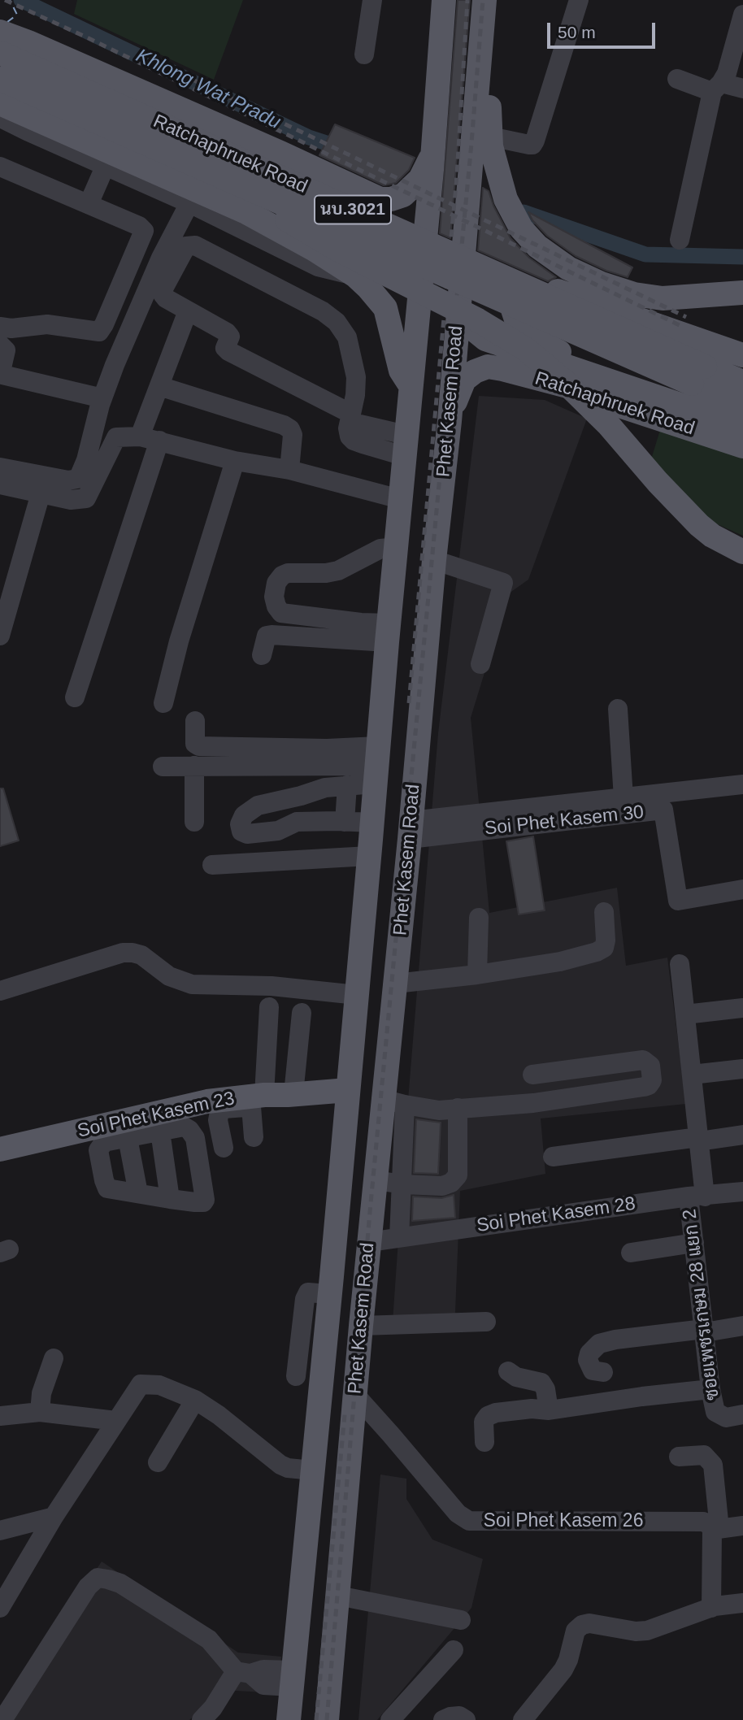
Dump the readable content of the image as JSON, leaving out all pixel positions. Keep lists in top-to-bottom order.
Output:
{
  "streets": {
    "main road": [
      "Ratchaphruek Road",
      "นบ.3021",
      "Phet Kasem Road",
      "Soi Phet Kasem 23"
    ],
    "street": [
      "Soi Phet Kasem 30",
      "Soi Phet Kasem 28",
      "ซอยเพชรเกษม 28 แยก 2",
      "Soi Phet Kasem 26"
    ]
  },
  "crossings": [
    ["Ratchaphruek Road", "Phet Kasem Road"],
    ["Phet Kasem Road", "Soi Phet Kasem 30"],
    ["Phet Kasem Road", "Soi Phet Kasem 23"],
    ["Phet Kasem Road", "Soi Phet Kasem 28"],
    ["Phet Kasem Road", "Soi Phet Kasem 26"],
    ["Soi Phet Kasem 28", "ซอยเพชรเกษม 28 แยก 2"]
  ],
  "water": ["Khlong Wat Pradu"],
  "scale_bar": "50 m"
}
